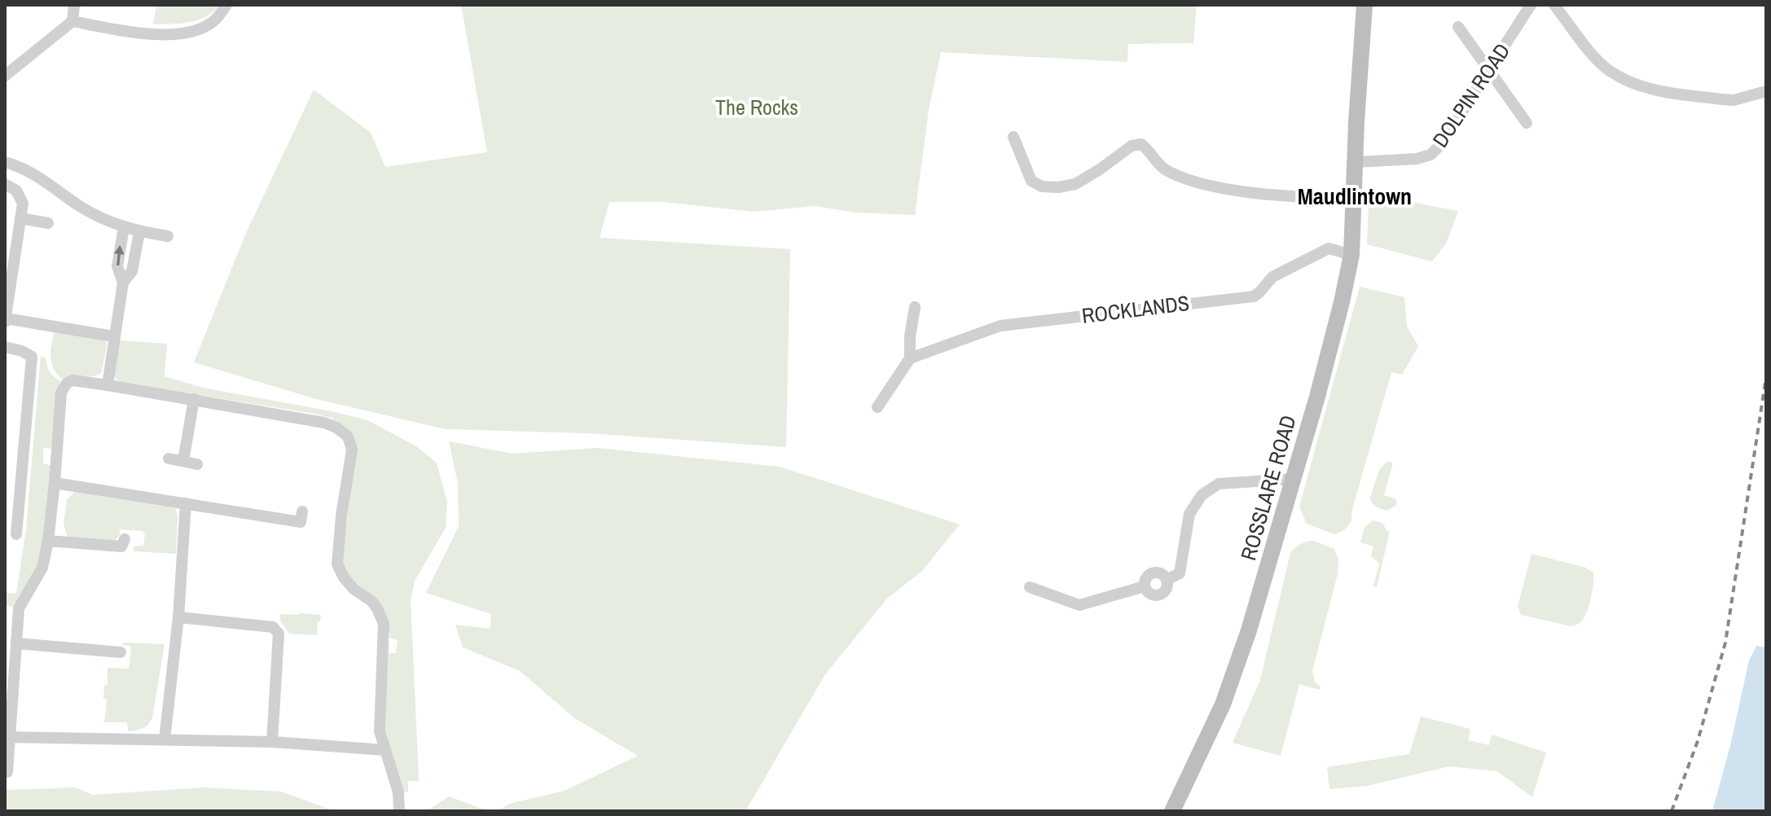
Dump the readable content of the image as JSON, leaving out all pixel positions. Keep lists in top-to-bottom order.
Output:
{
  "streets": {
    "main road": ["ROSSLARE ROAD"],
    "street": ["DOLPIN ROAD", "ROCKLANDS"]
  },
  "crossings": [
    ["DOLPIN ROAD", "ROSSLARE ROAD"],
    ["ROCKLANDS", "ROSSLARE ROAD"]
  ],
  "districts": ["Maudlintown"],
  "parks": ["The Rocks"]
}
